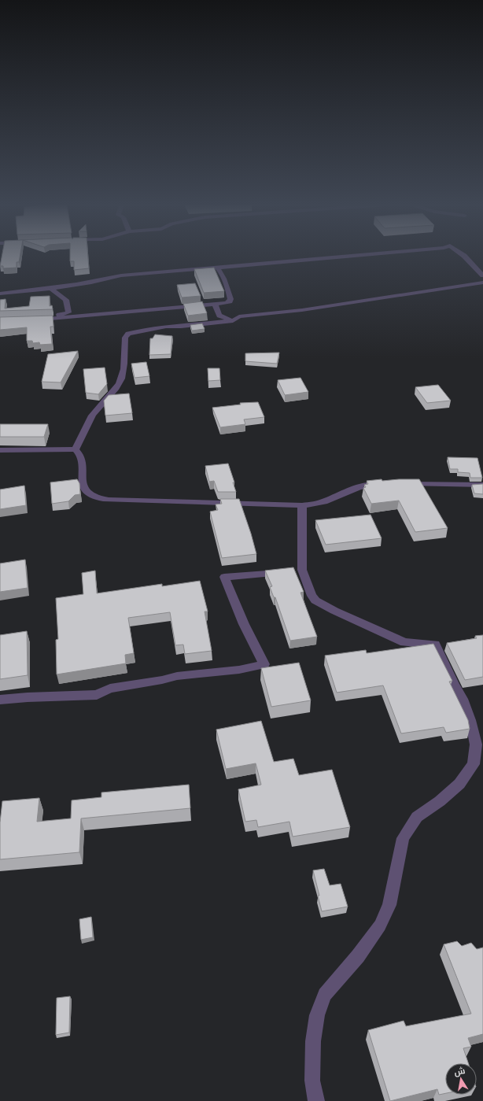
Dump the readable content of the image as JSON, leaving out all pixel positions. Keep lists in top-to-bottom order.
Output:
{
  "north": "top"
}
